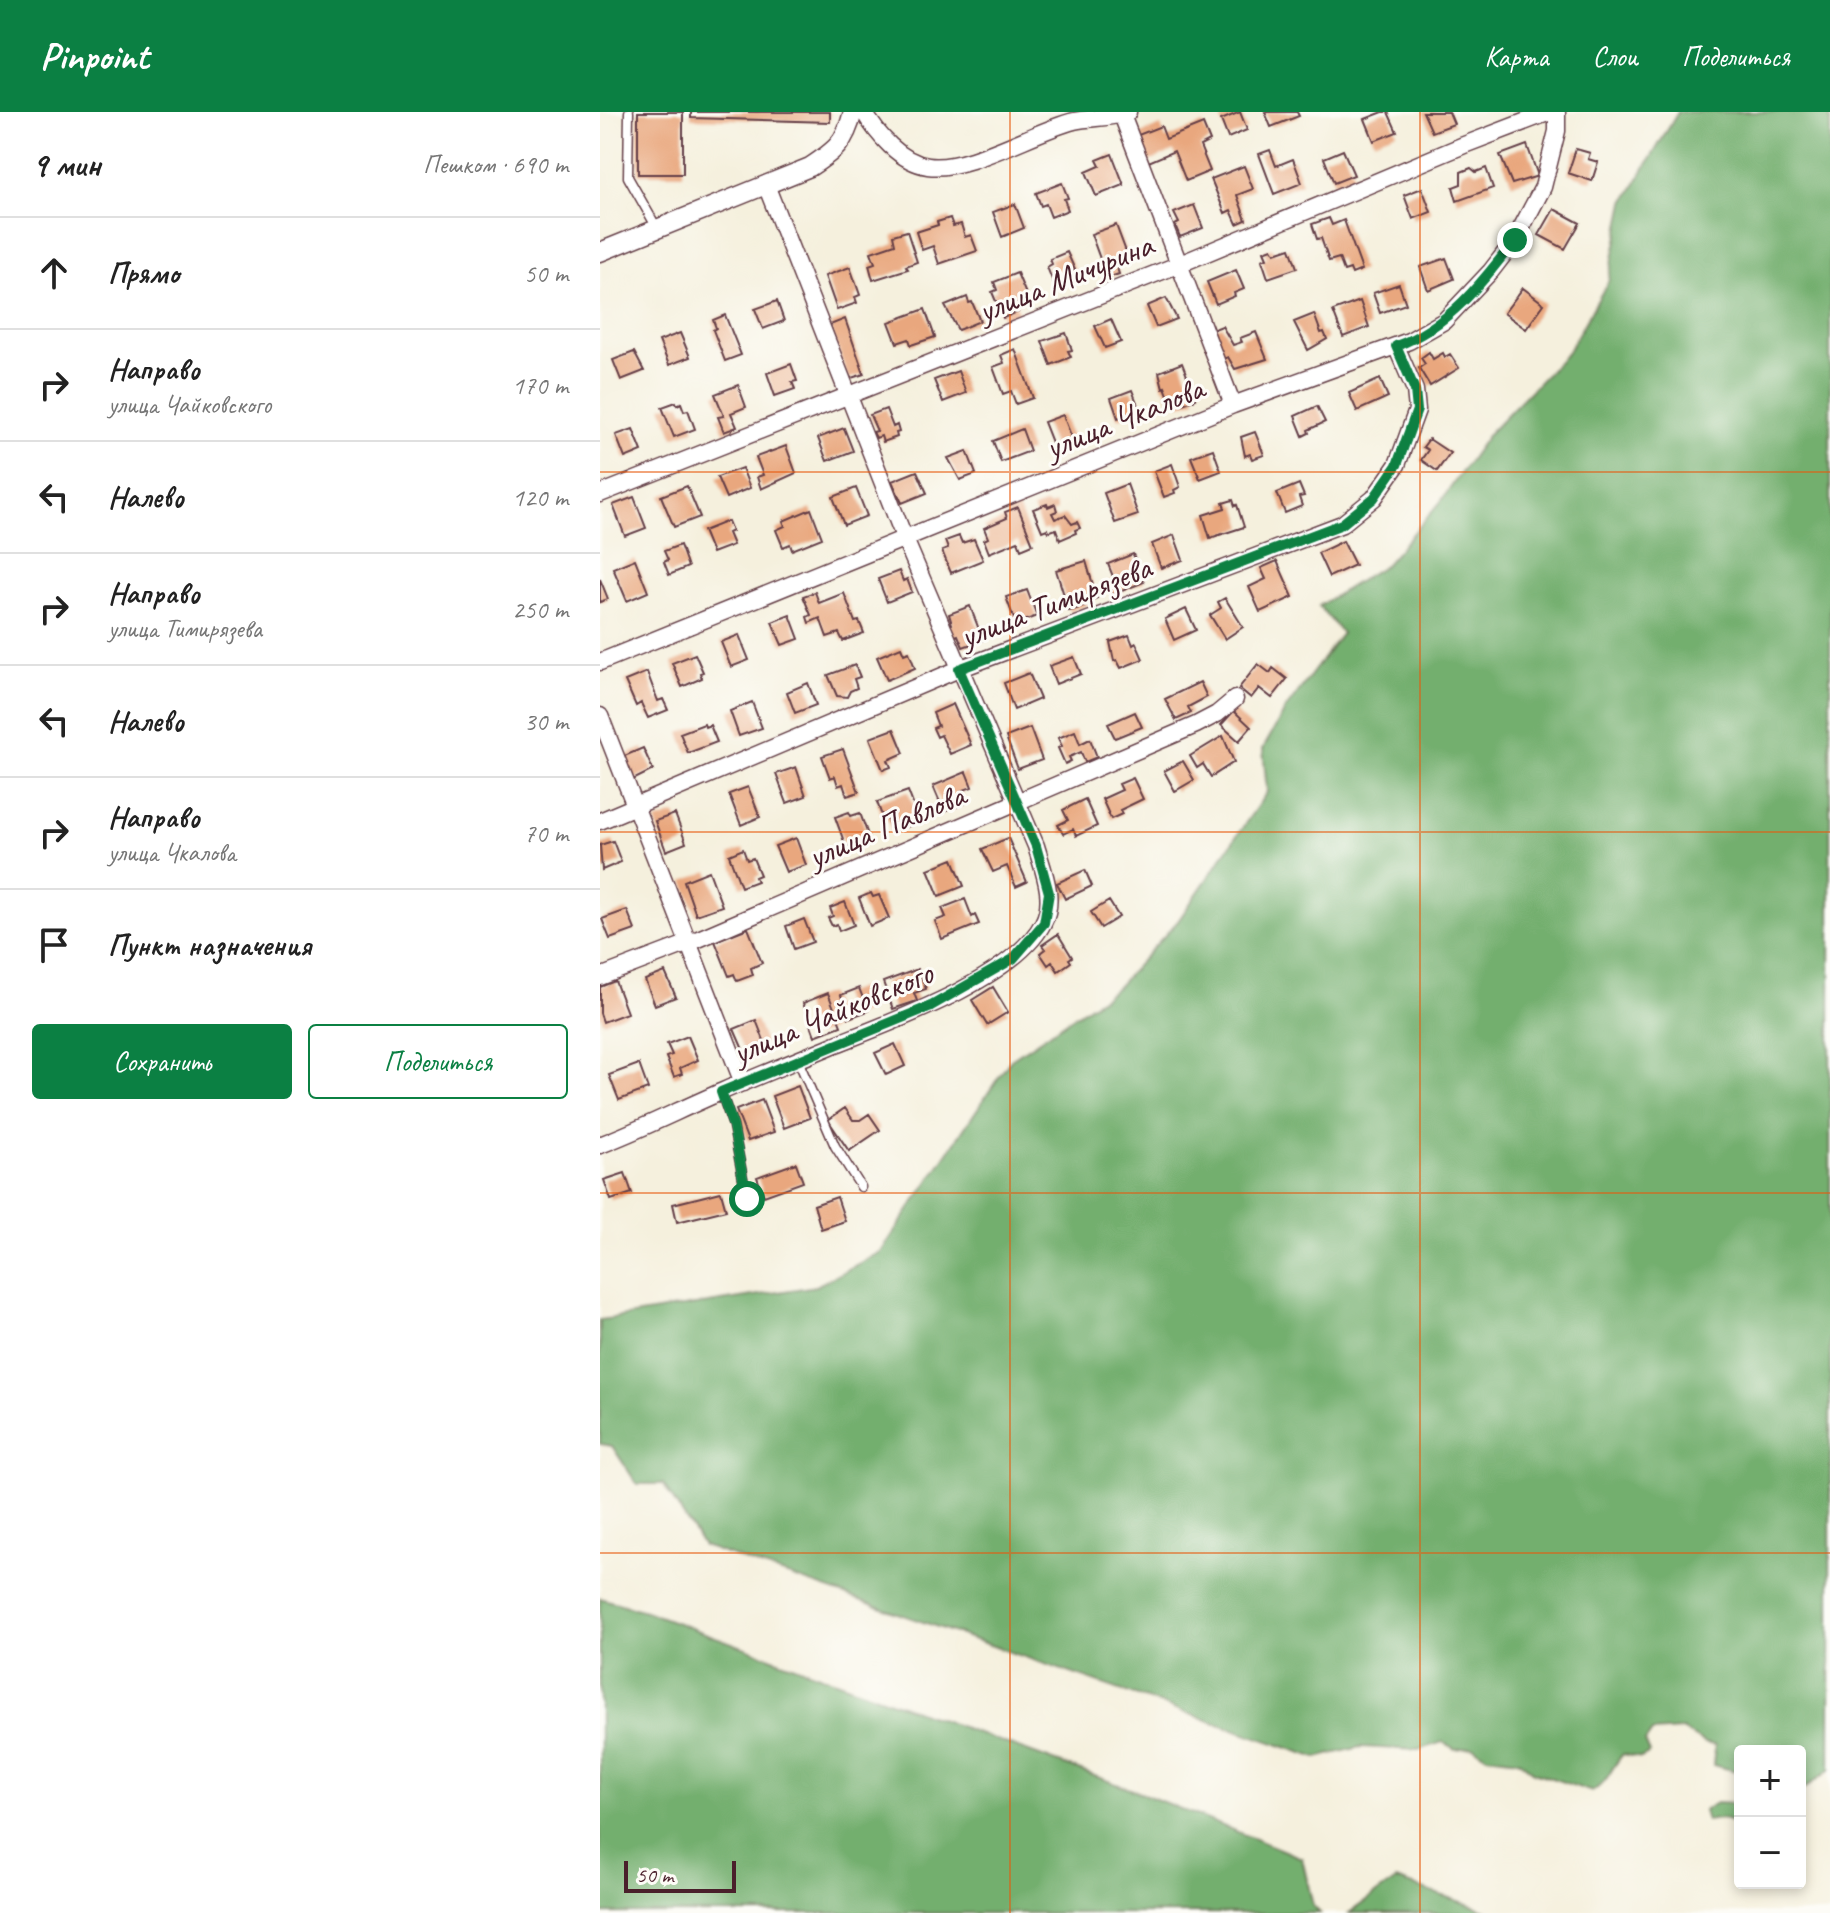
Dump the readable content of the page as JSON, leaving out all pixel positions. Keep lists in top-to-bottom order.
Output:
{
  "streets": {
    "street": [
      "улица Мичурина",
      "улица Чкалова",
      "улица Тимирязева",
      "улица Павлова",
      "улица Чайковского"
    ]
  },
  "crossings": [
    ["улица Чкалова", "улица Тимирязева"],
    ["улица Павлова", "улица Чайковского"]
  ],
  "scale_bar": "50 m",
  "page": {
    "header": "Pinpoint",
    "nav": ["Карта", "Слои", "Поделиться"],
    "heading": ["9 мин", "Пешком · 690 m"],
    "list": [
      ["Прямо", "50 m"],
      ["Направо", "улица Чайковского", "170 m"],
      ["Налево", "120 m"],
      ["Направо", "улица Тимирязева", "250 m"],
      ["Налево", "30 m"],
      ["Направо", "улица Чкалова", "70 m"],
      "Пункт назначения"
    ],
    "buttons": ["Сохранить", "Поделиться"],
    "map_buttons": ["+", "−"],
    "scale": "50 m"
  }
}
